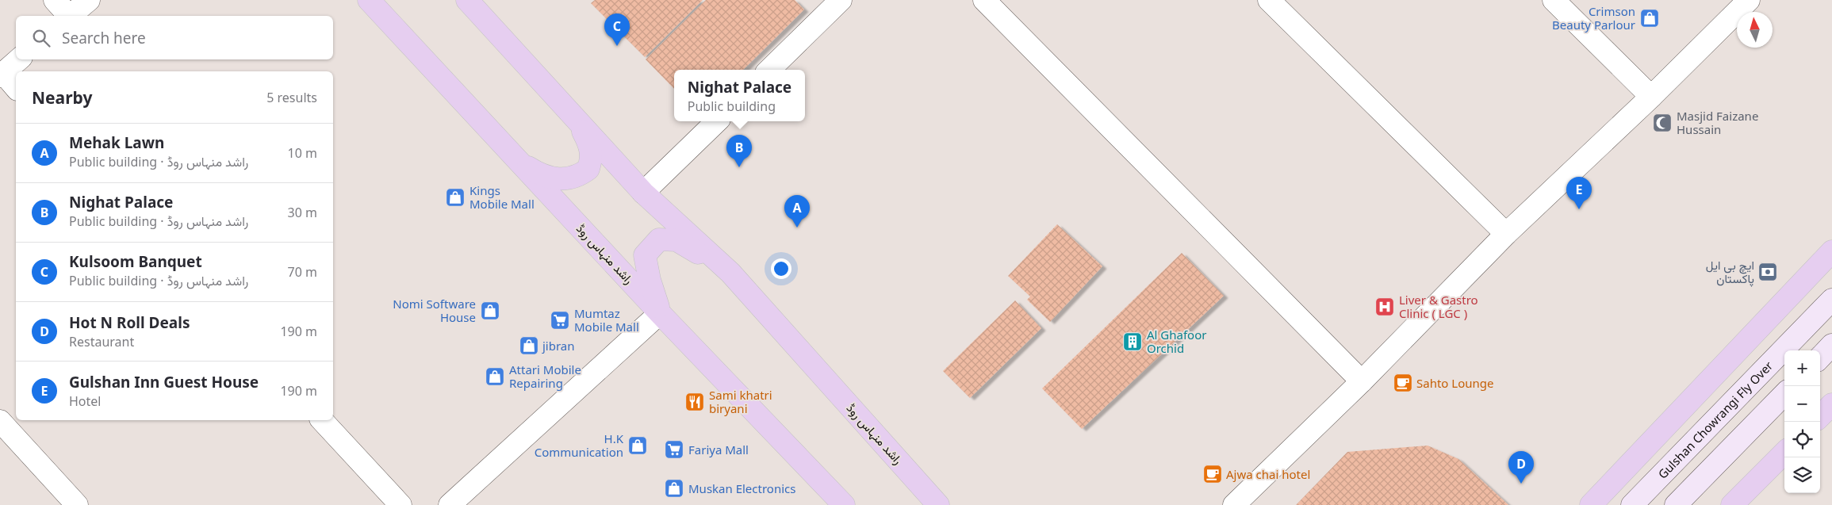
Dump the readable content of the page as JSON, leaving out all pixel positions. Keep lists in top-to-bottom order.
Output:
{
  "streets": {
    "main road": ["راشد منہاس روڈ", "Gulshan Chowrangi Fly Over"]
  },
  "places": {
    "shop": [
      "Crimson Beauty Parlour",
      "Kings Mobile Mall",
      "Nomi Software House",
      "jibran",
      "Attari Mobile Repairing",
      "H.K Communication",
      "Muskan Electronics"
    ],
    "mosque": ["Masjid Faizane Hussain"],
    "bank": ["ایچ بی ایل پاکستان"],
    "hospital": ["Liver & Gastro Clinic ( LGC )"],
    "supermarket": ["Mumtaz Mobile Mall", "Fariya Mall"],
    "building": ["Al Ghafoor Orchid"],
    "cafe": ["Sahto Lounge", "Ajwa chai hotel"],
    "restaurant": ["Sami khatri biryani"]
  },
  "north": "top",
  "page": {
    "pins": [
      "C",
      "B",
      "E",
      "A",
      "D"
    ],
    "search": "Search here",
    "popup": ["Nighat Palace", "Public building"],
    "heading": ["Nearby", "5 results"],
    "list": [
      {
        "mark": "A",
        "name": "Mehak Lawn",
        "note": "Public building · راشد منہاس روڈ",
        "value": "10 m"
      },
      {
        "mark": "B",
        "name": "Nighat Palace",
        "note": "Public building · راشد منہاس روڈ",
        "value": "30 m"
      },
      {
        "mark": "C",
        "name": "Kulsoom Banquet",
        "note": "Public building · راشد منہاس روڈ",
        "value": "70 m"
      },
      {
        "mark": "D",
        "name": "Hot N Roll Deals",
        "note": "Restaurant",
        "value": "190 m"
      },
      {
        "mark": "E",
        "name": "Gulshan Inn Guest House",
        "note": "Hotel",
        "value": "190 m"
      }
    ],
    "map_buttons": ["+", "−"]
  }
}
